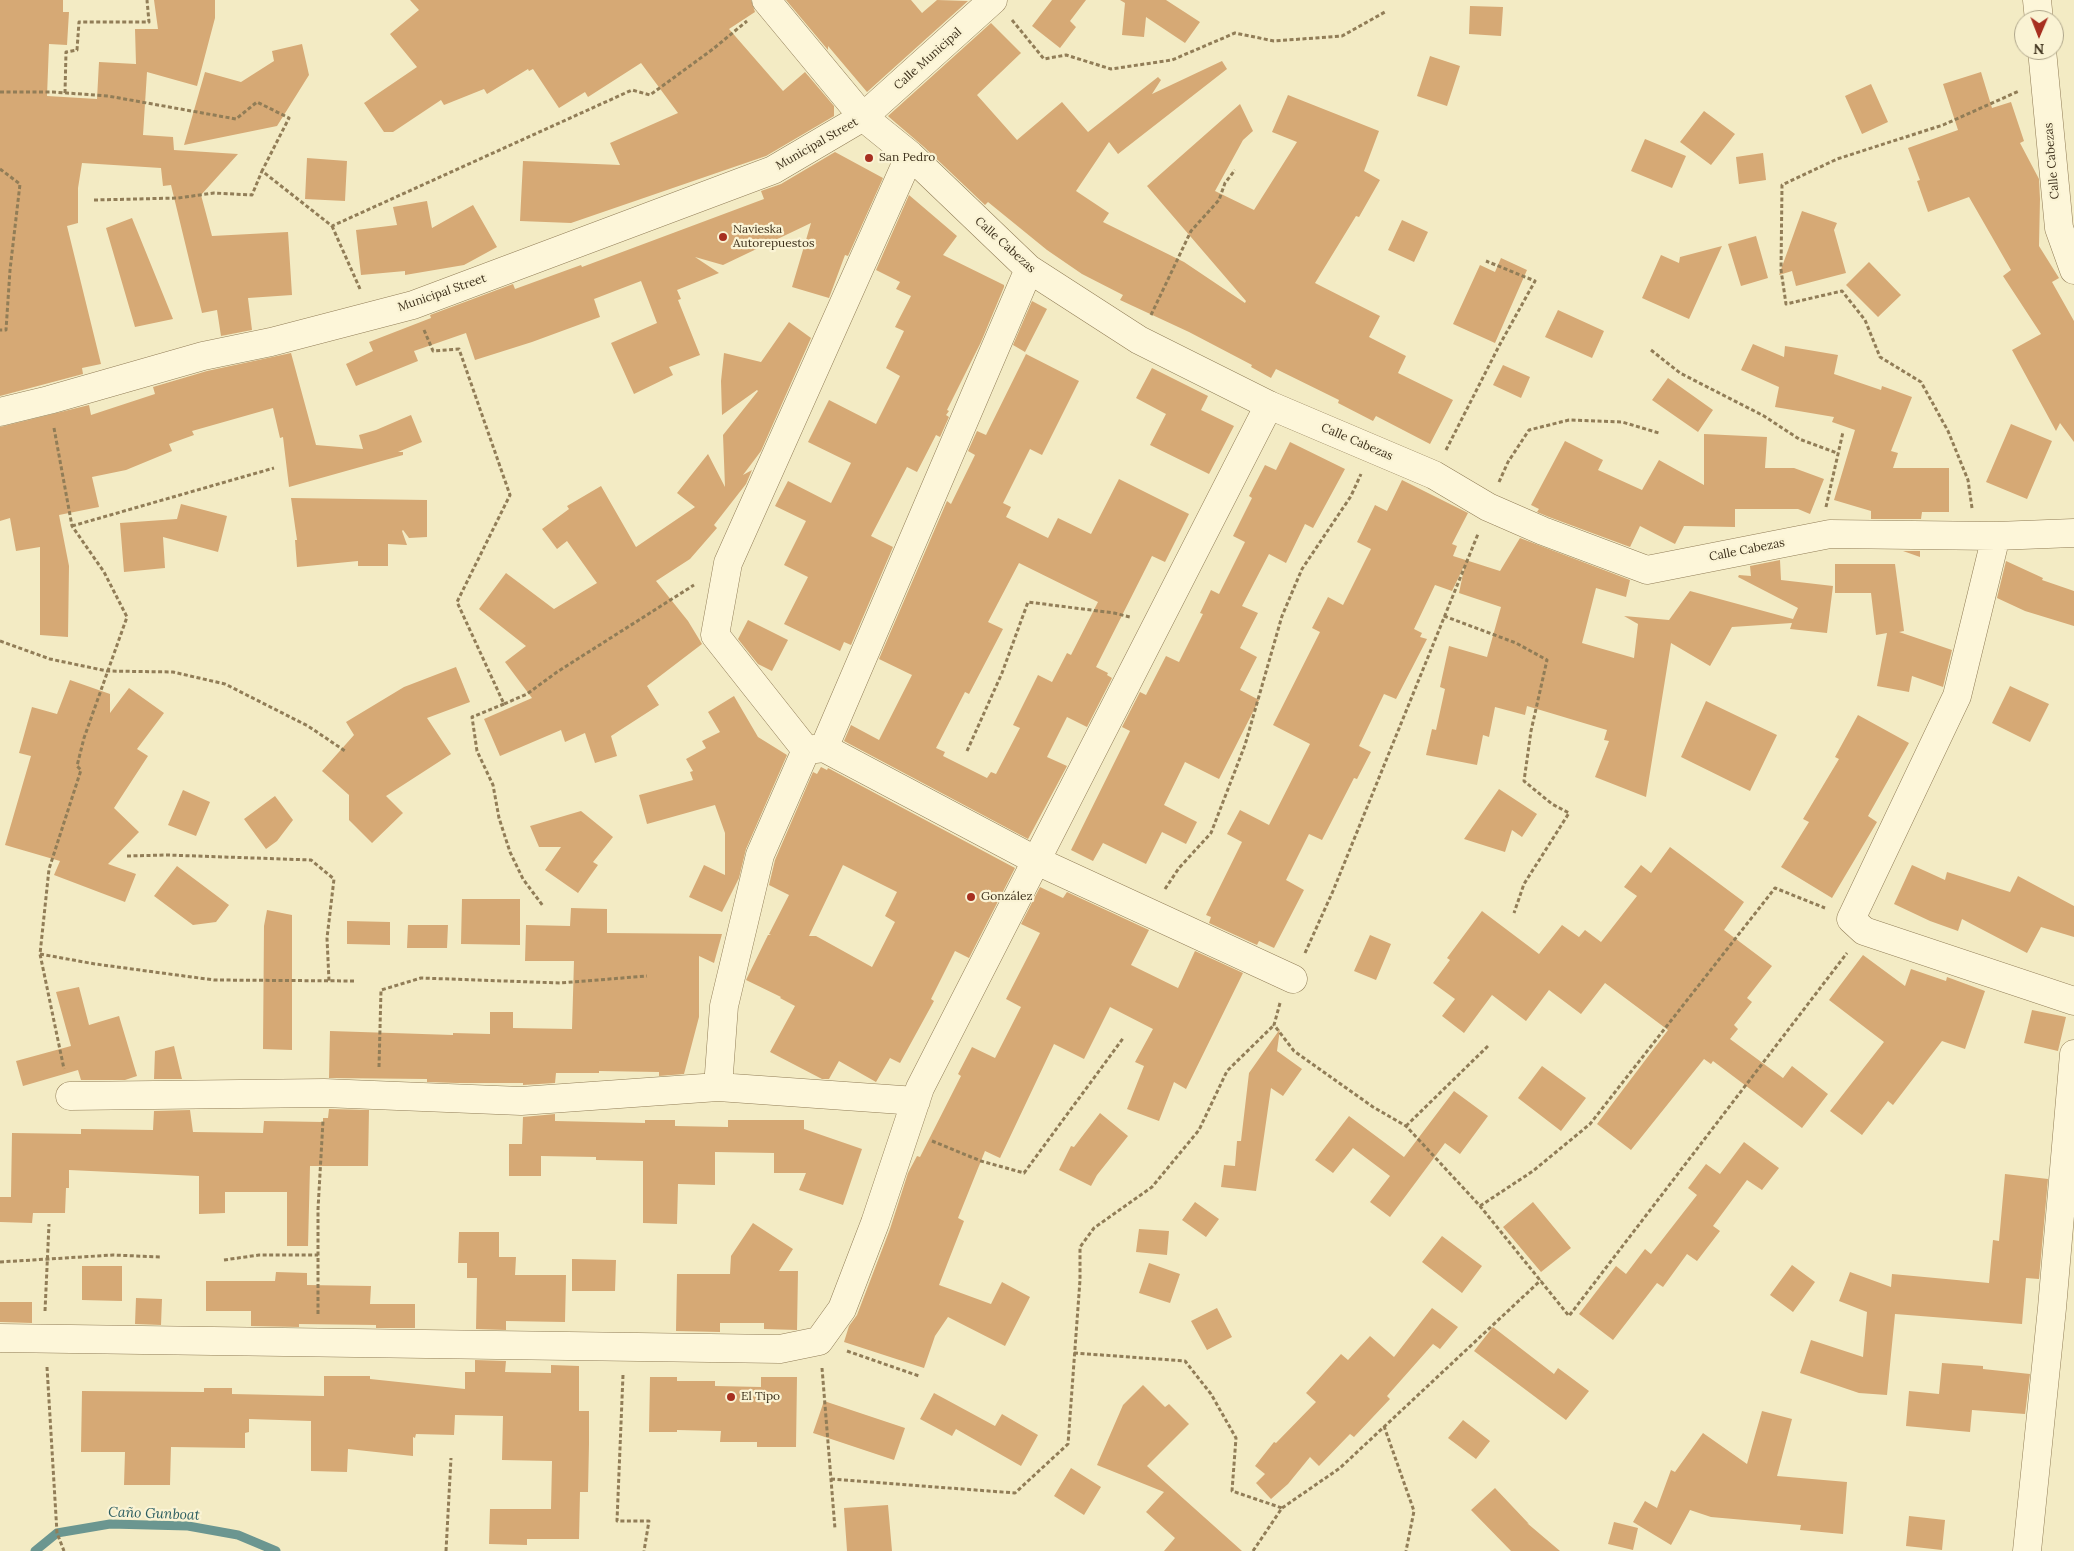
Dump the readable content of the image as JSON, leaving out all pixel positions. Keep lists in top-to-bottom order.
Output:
{
  "streets": {
    "street": ["Calle Municipal", "Municipal Street", "Calle Cabezas"]
  },
  "crossings": [
    ["Calle Municipal", "Municipal Street"],
    ["Calle Municipal", "Calle Cabezas"],
    ["Municipal Street", "Calle Cabezas"]
  ],
  "water": ["Caño Gunboat"],
  "places": [
    "San Pedro",
    "Navieska Autorepuestos",
    "González",
    "El Tipo"
  ],
  "north": "bottom"
}
